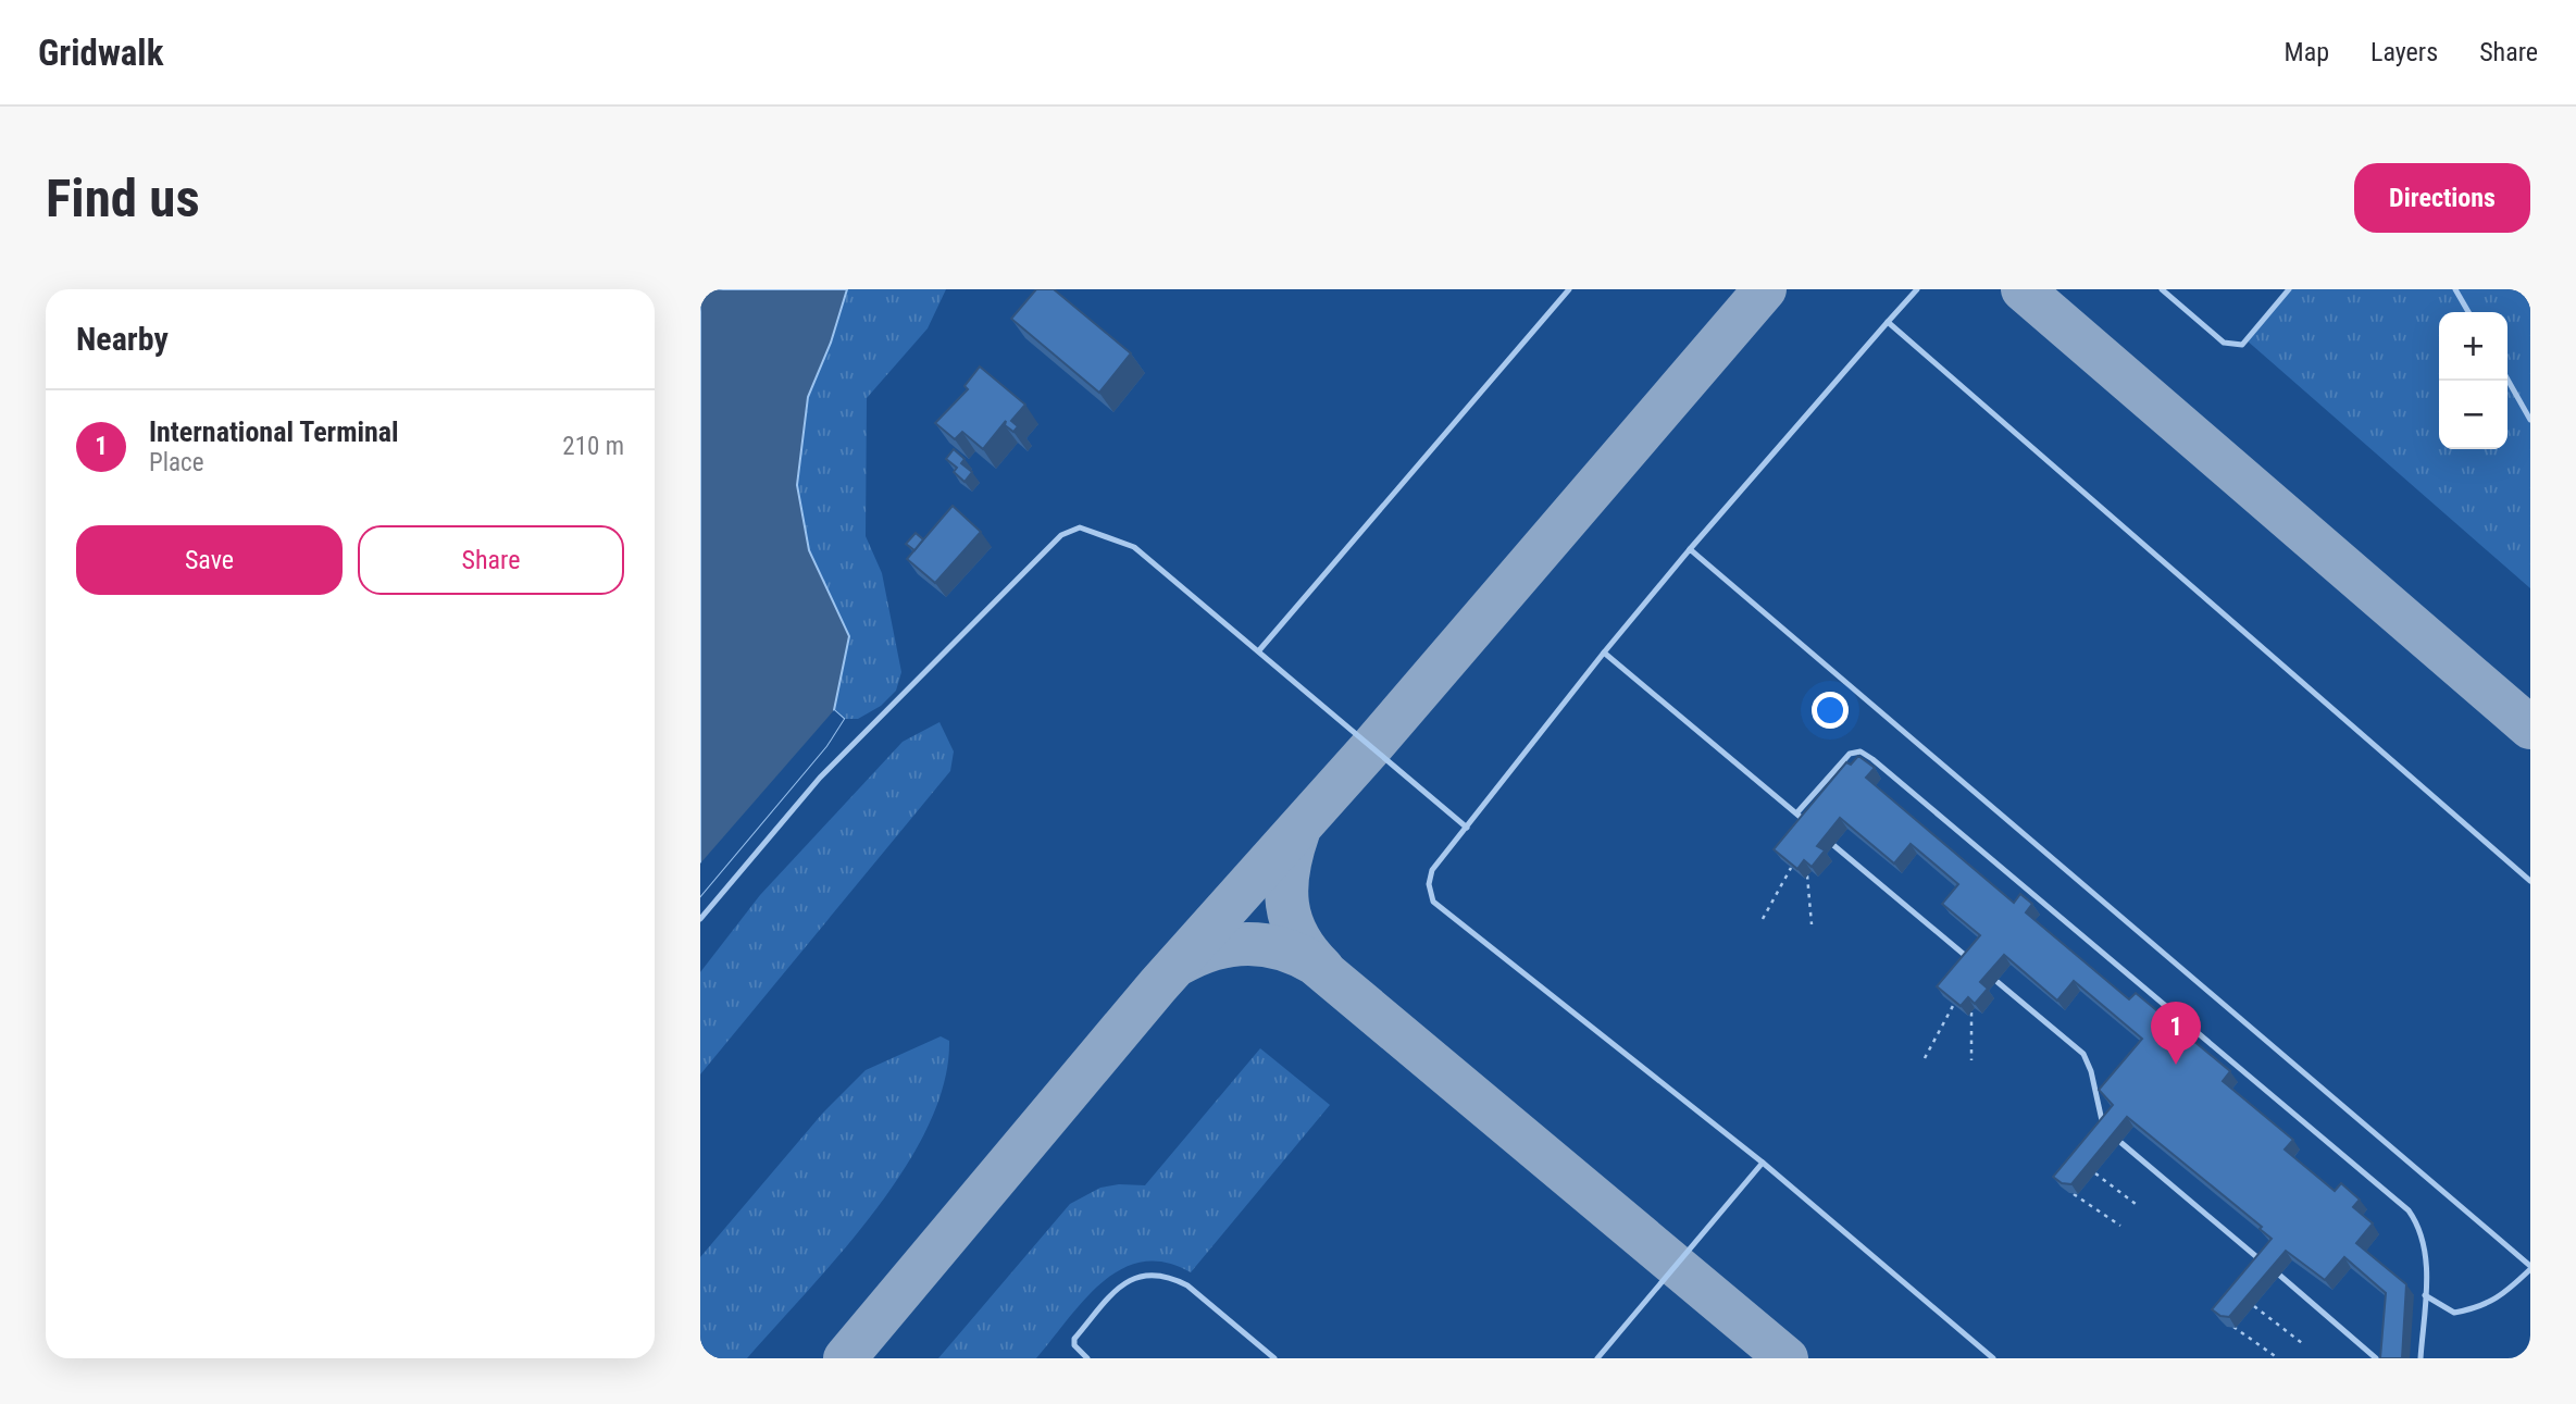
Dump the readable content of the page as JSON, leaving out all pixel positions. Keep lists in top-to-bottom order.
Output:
{
  "page": {
    "header": "Gridwalk",
    "nav": ["Map", "Layers", "Share"],
    "buttons": [
      "Directions",
      ["Save", "Share"]
    ],
    "title": "Find us",
    "heading": "Nearby",
    "map_buttons": ["+", "−"],
    "list": [
      {
        "mark": "1",
        "name": "International Terminal",
        "note": "Place",
        "value": "210 m"
      }
    ],
    "pins": "1"
  }
}
